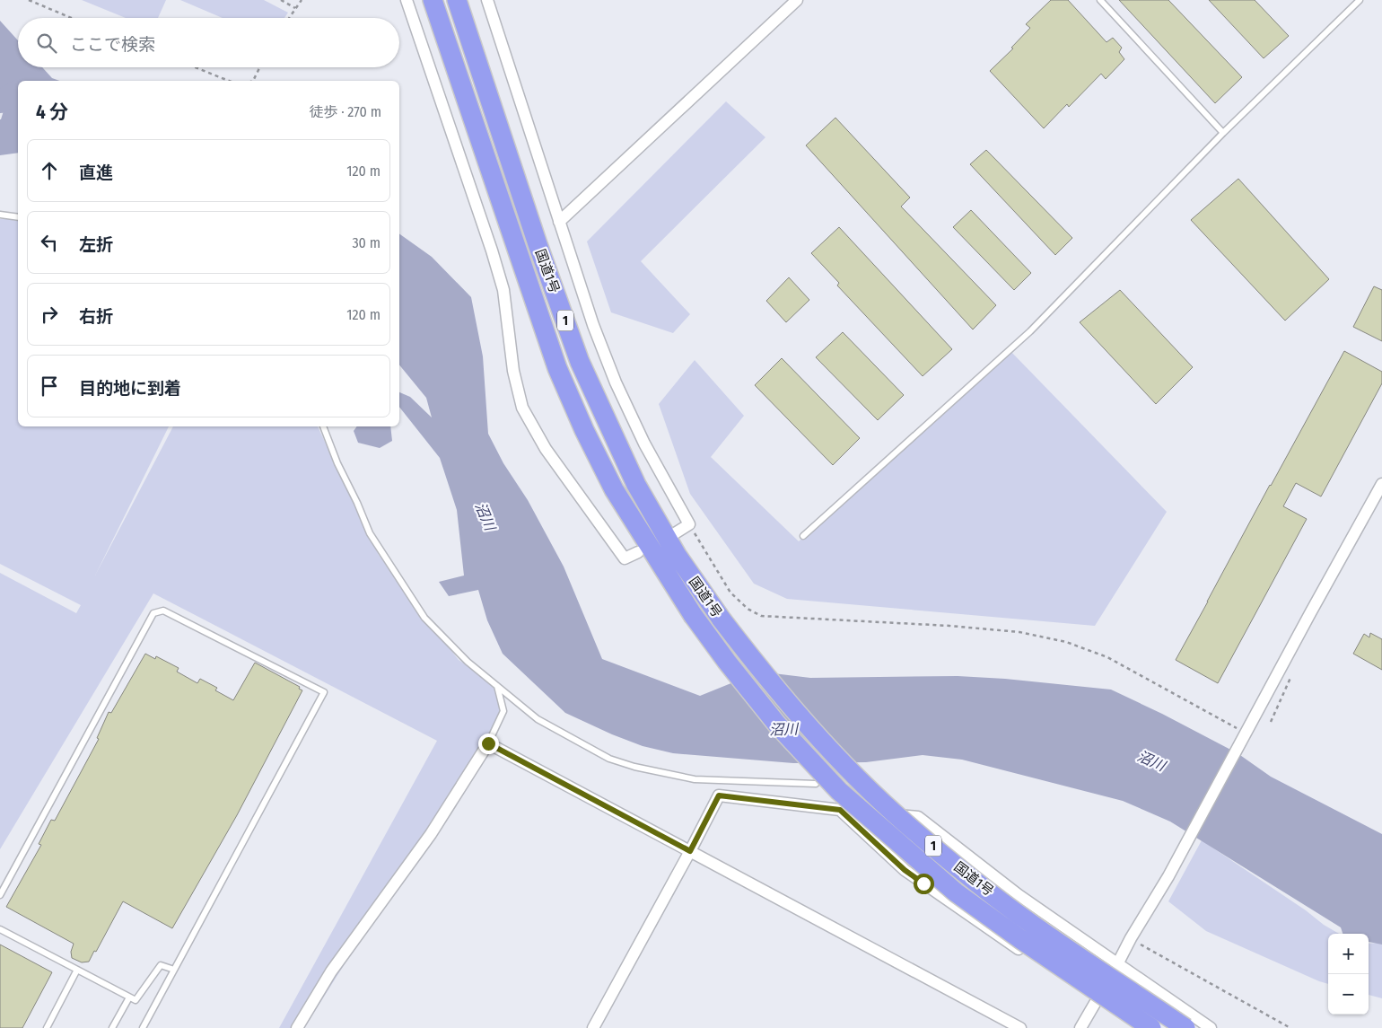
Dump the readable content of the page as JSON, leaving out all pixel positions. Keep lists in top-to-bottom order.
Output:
{
  "streets": {
    "highway": ["国道1号", "1"]
  },
  "water": ["沼川"],
  "page": {
    "search": "ここで検索",
    "heading": ["4 分", "徒歩 · 270 m"],
    "list": [
      ["直進", "120 m"],
      ["左折", "30 m"],
      ["右折", "120 m"],
      "目的地に到着"
    ],
    "map_buttons": ["+", "−"]
  }
}
